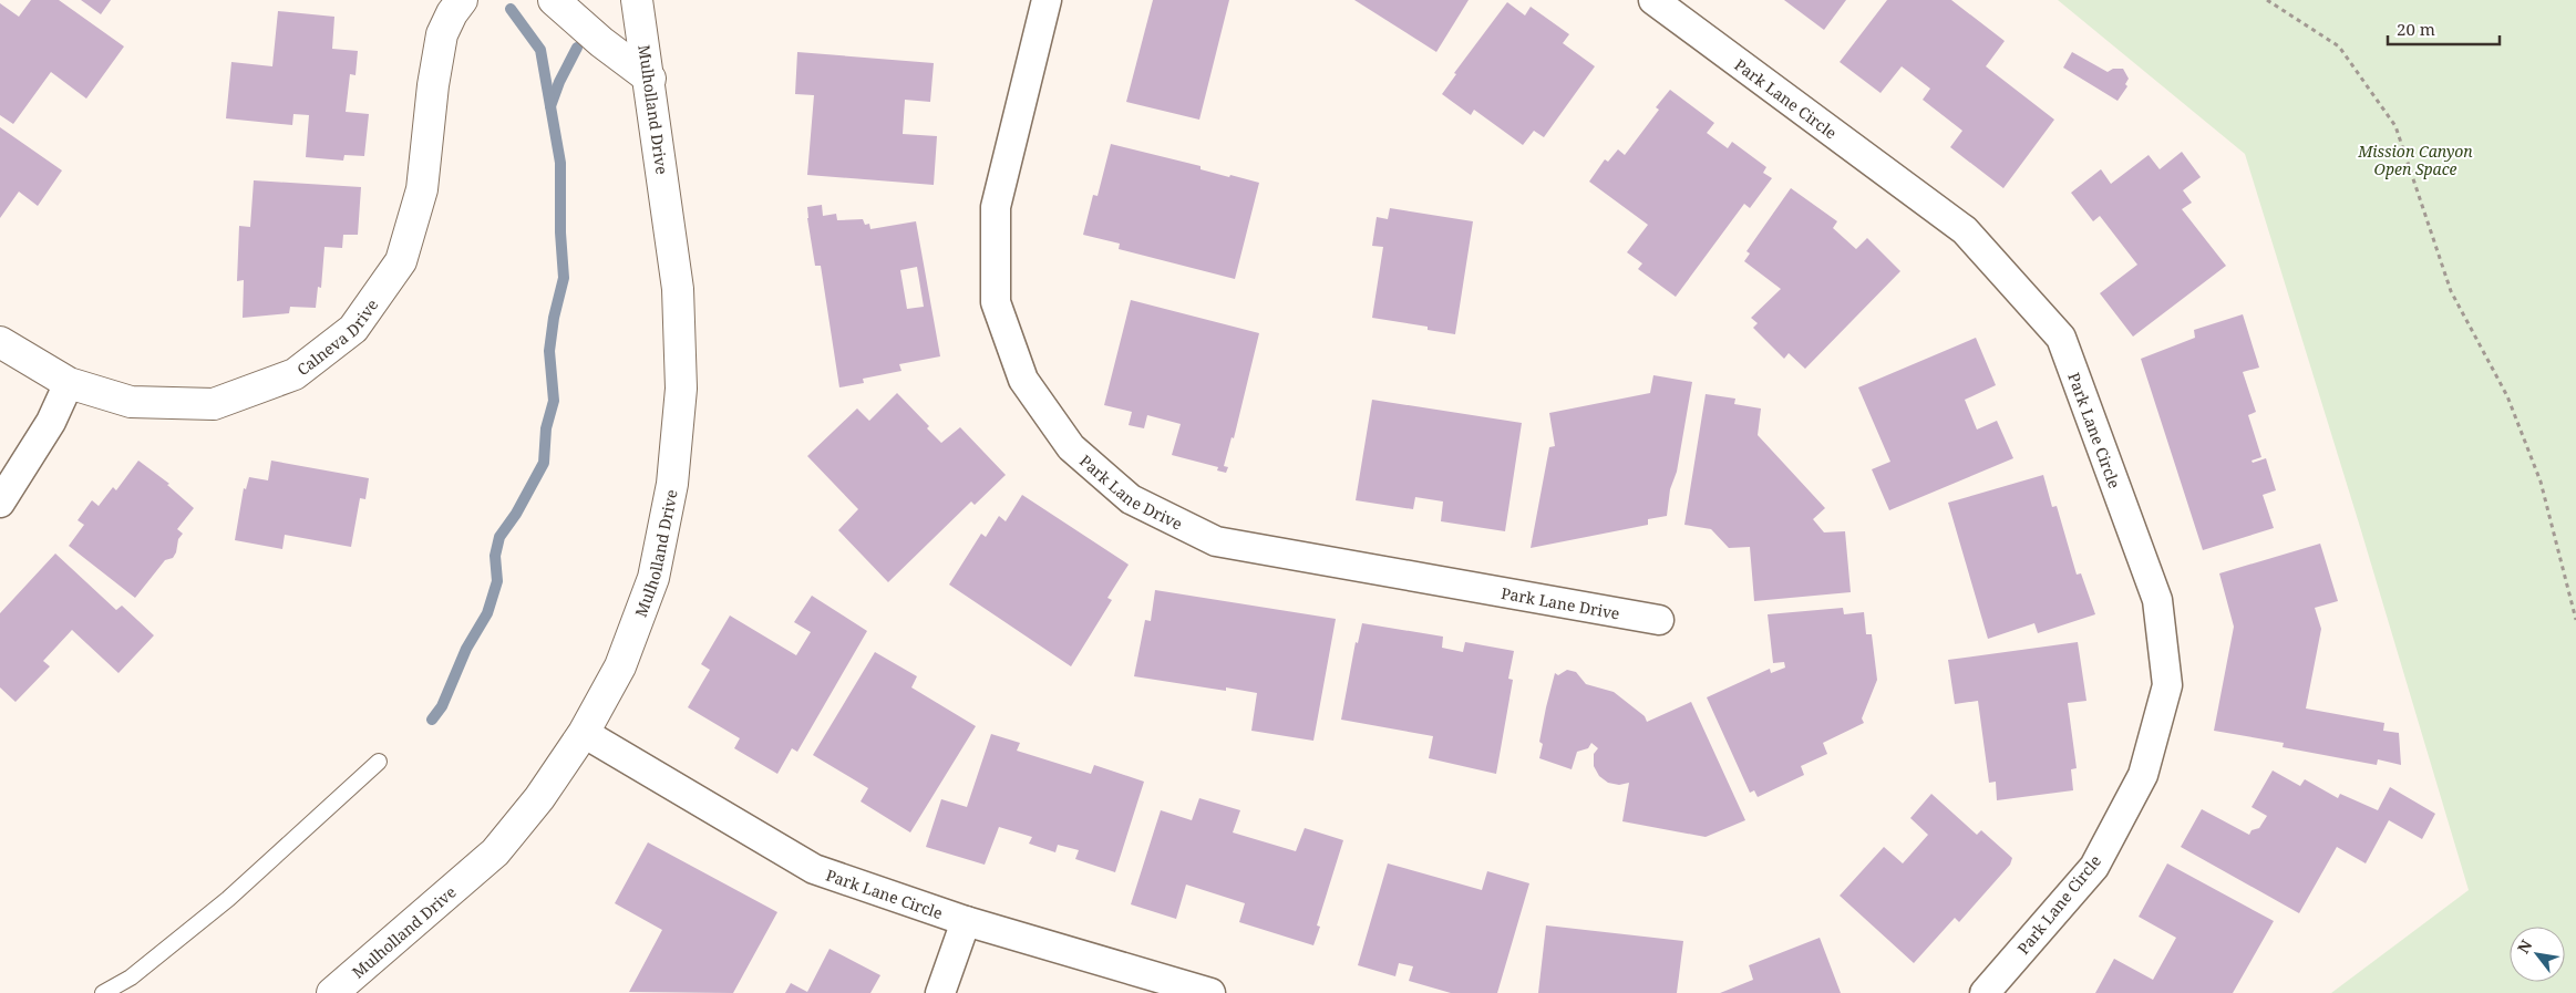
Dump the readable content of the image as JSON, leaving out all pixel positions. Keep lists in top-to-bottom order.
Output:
{
  "streets": {
    "main road": ["Mulholland Drive", "Calneva Drive"],
    "street": ["Park Lane Circle", "Park Lane Drive"]
  },
  "crossings": [
    ["Park Lane Circle", "Mulholland Drive"]
  ],
  "parks": ["Mission Canyon Open Space"],
  "scale_bar": "20 m",
  "north": "top left"
}
